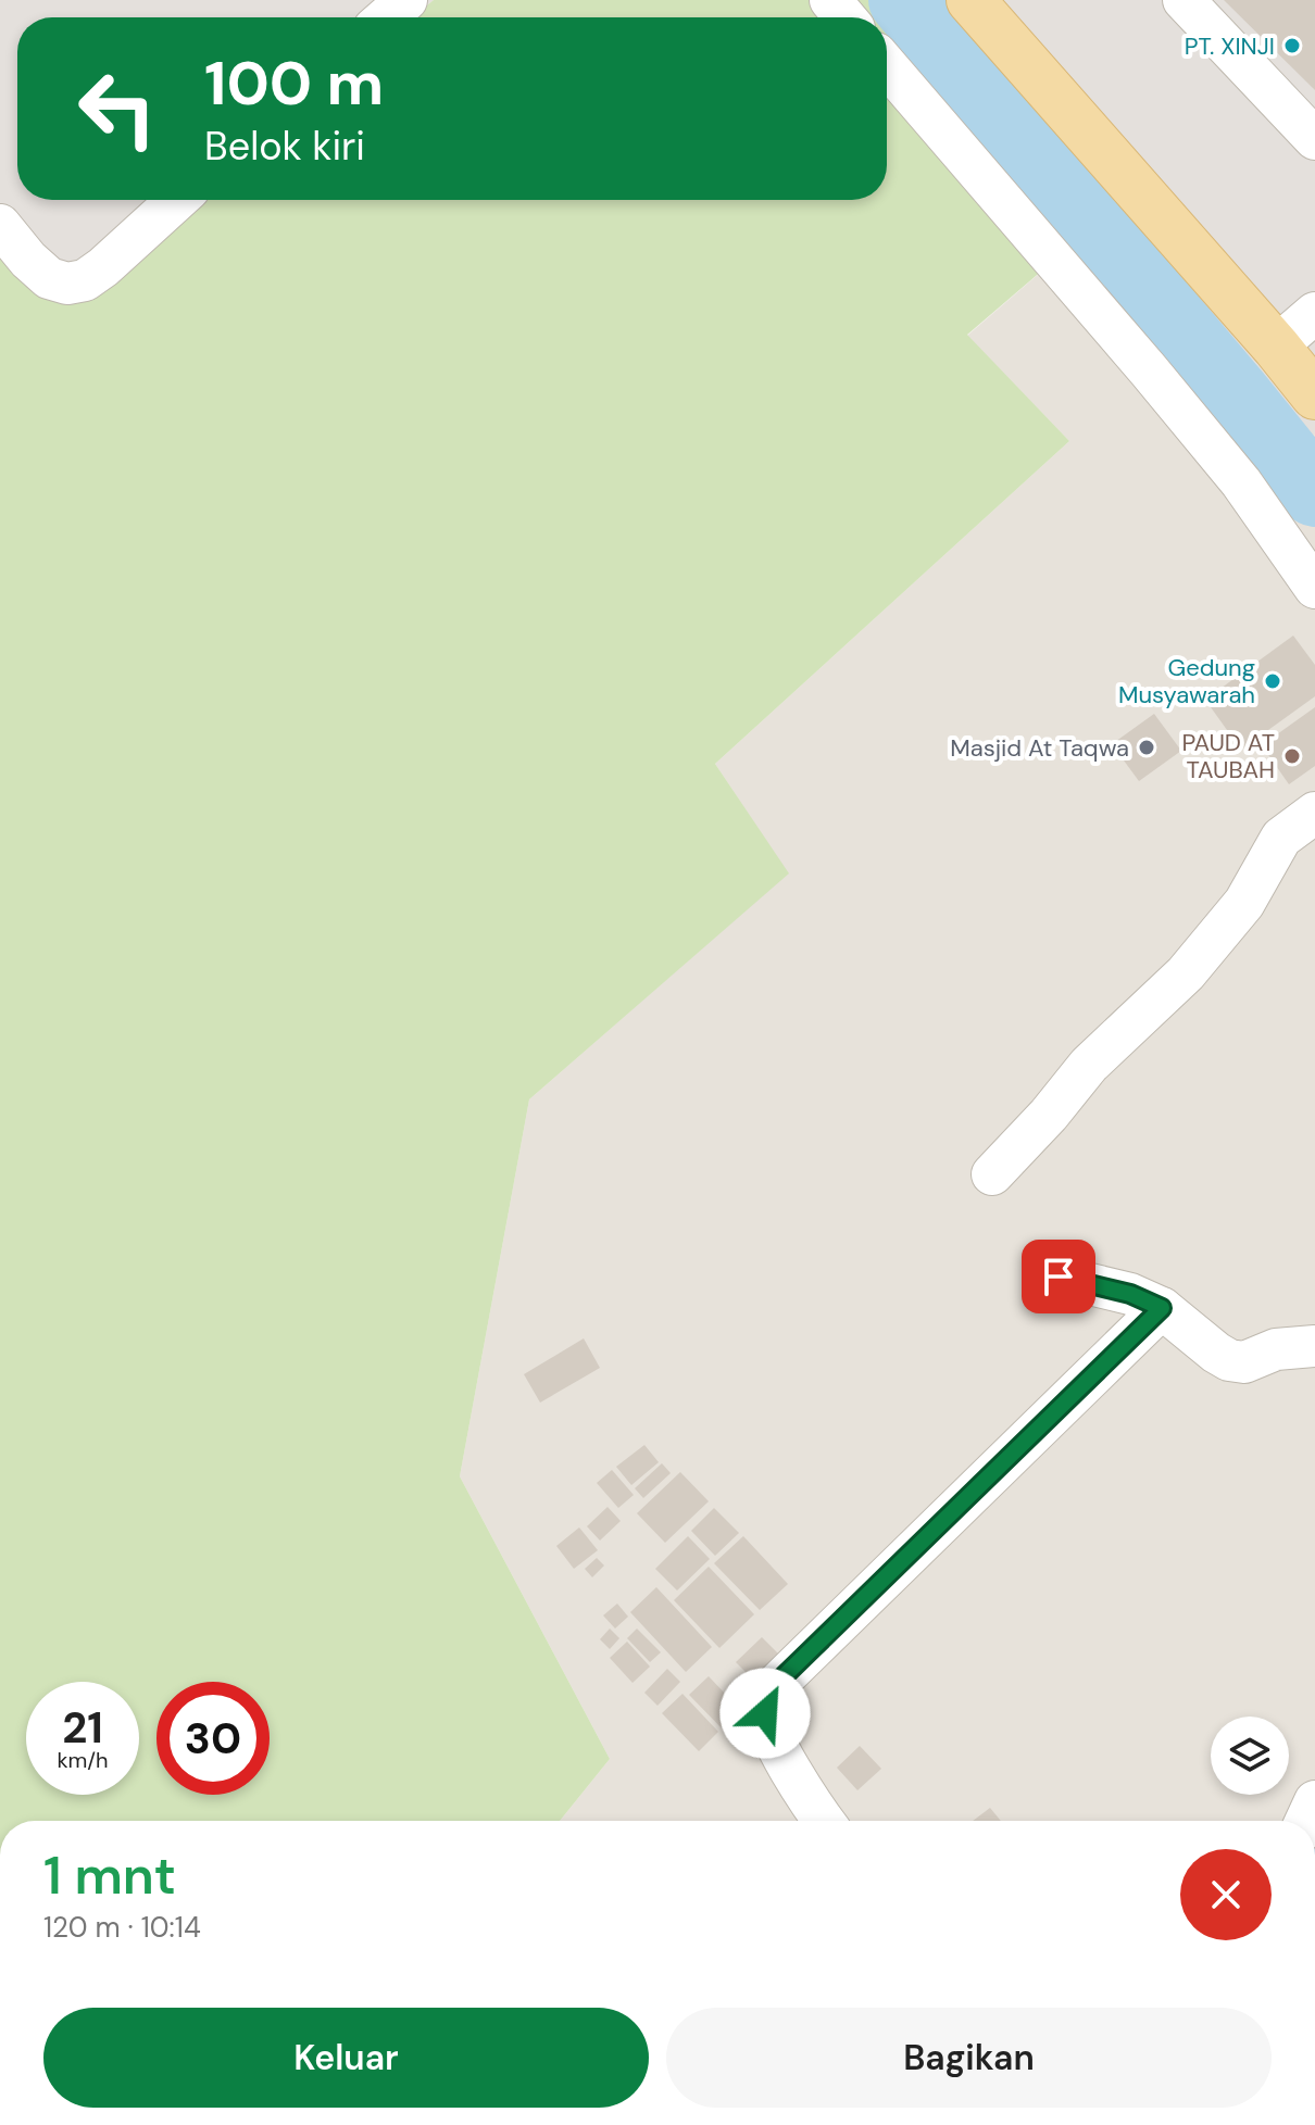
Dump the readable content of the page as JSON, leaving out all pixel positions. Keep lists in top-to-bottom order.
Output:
{
  "places": [
    "PT. XINJI",
    "Gedung Musyawarah",
    "Masjid At Taqwa",
    "PAUD AT TAUBAH"
  ],
  "page": {
    "turn": ["100 m", "Belok kiri"],
    "speed": "21 km/h",
    "limit": "30",
    "heading": ["1 mnt", "120 m · 10:14"],
    "buttons": ["Keluar", "Bagikan"]
  }
}
